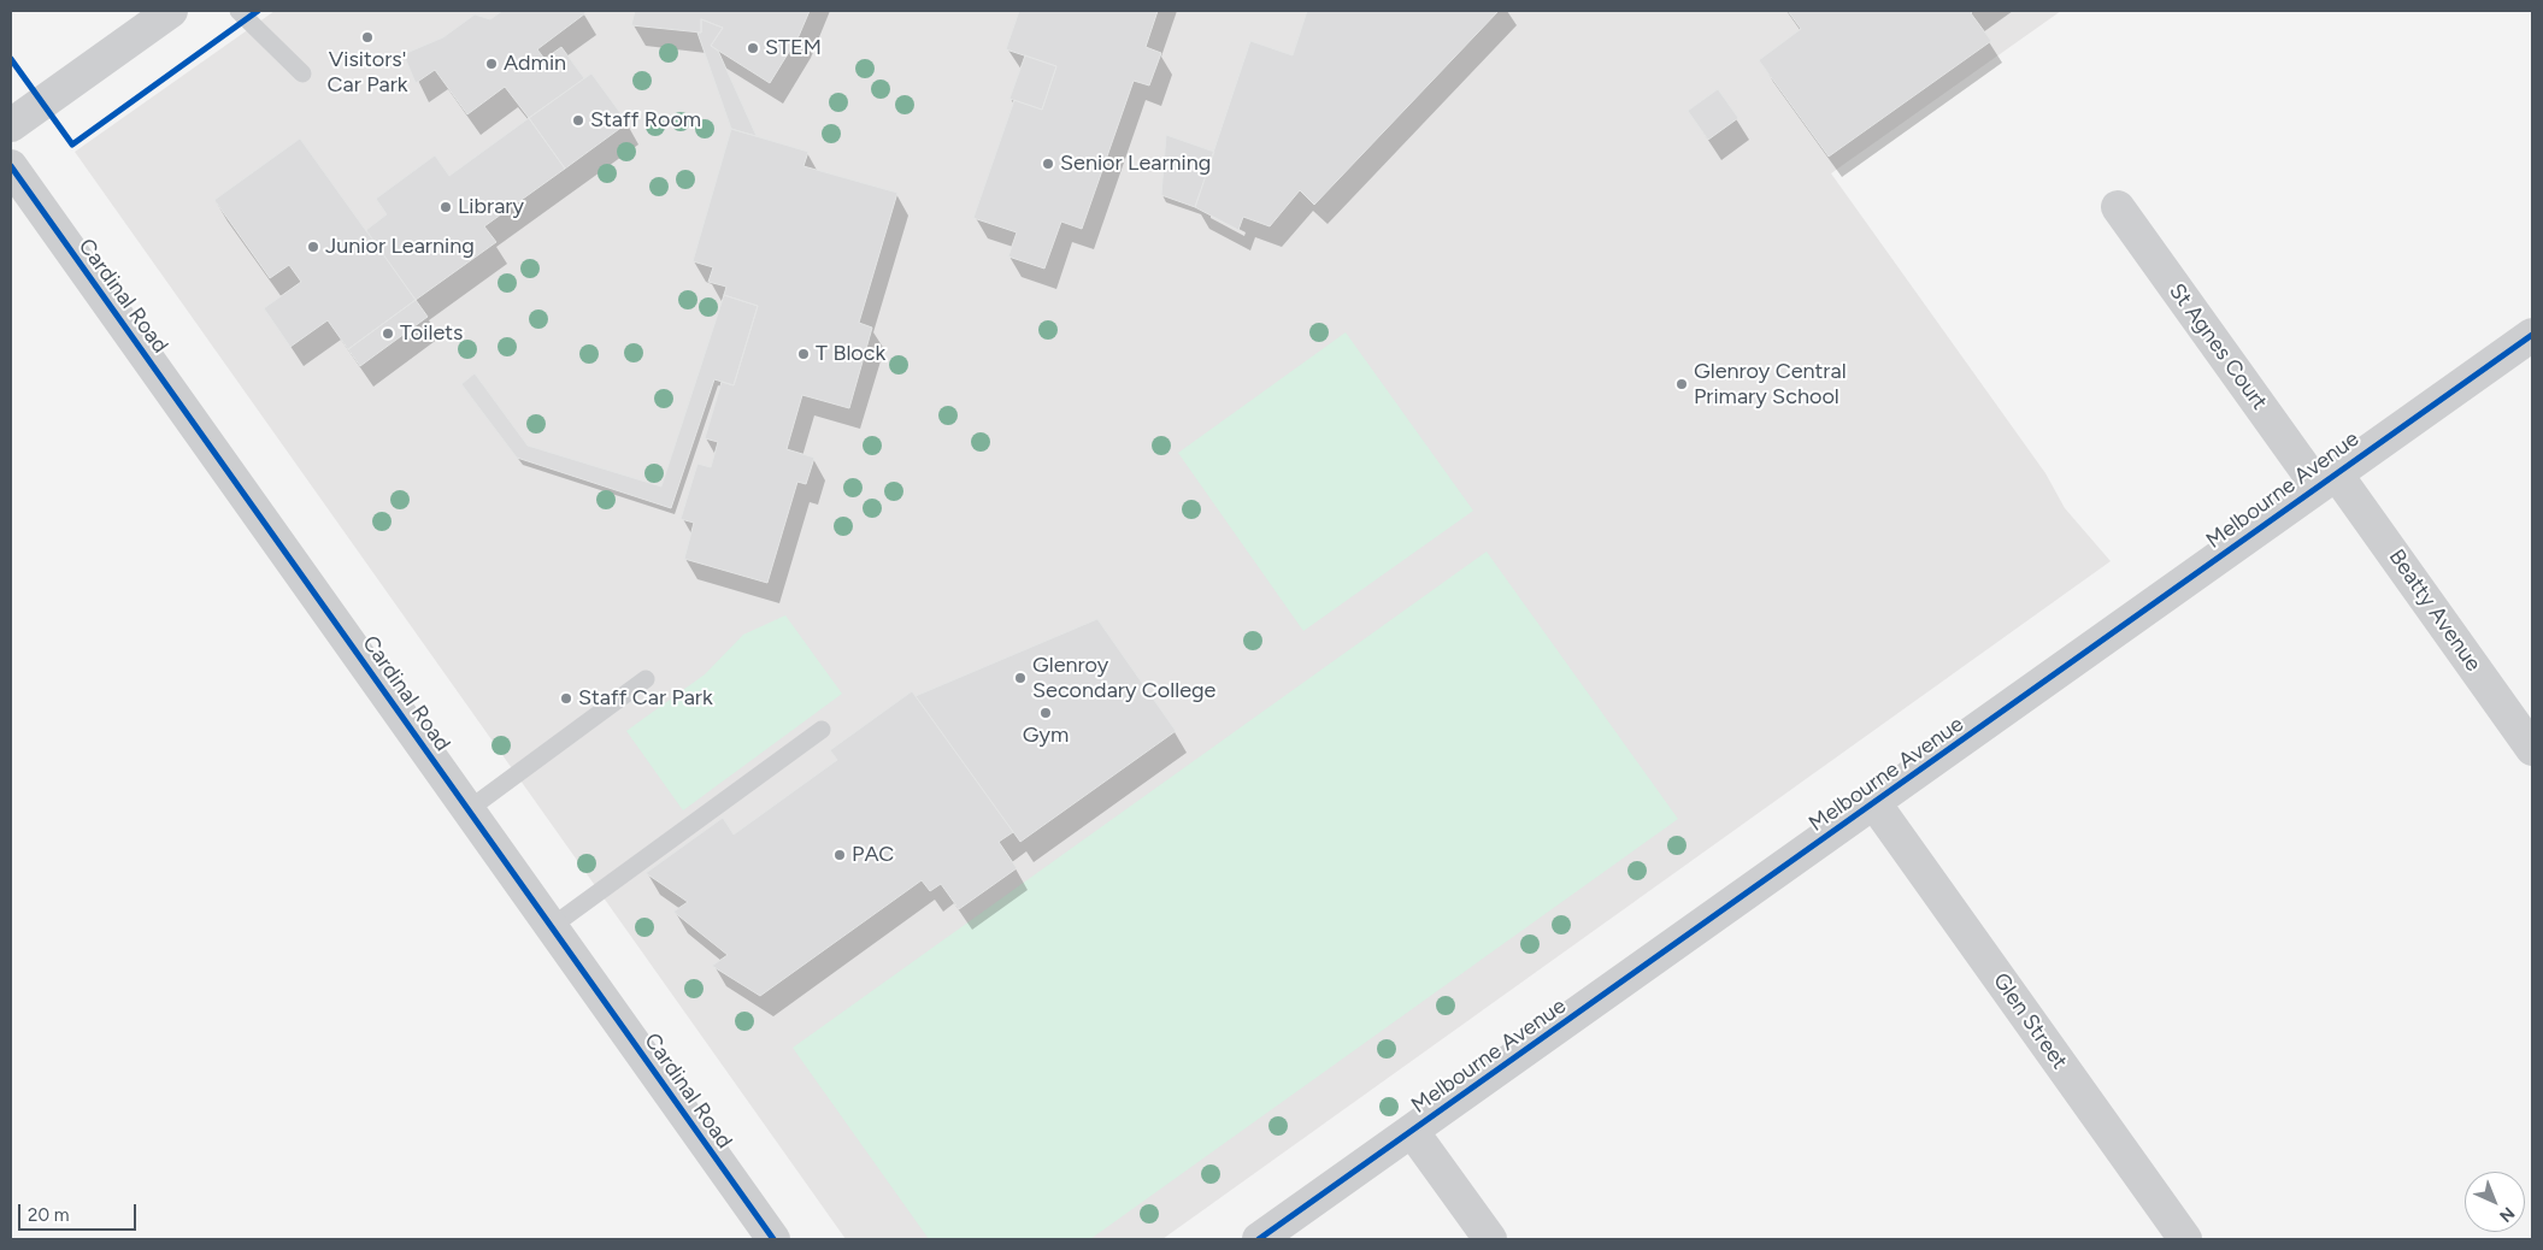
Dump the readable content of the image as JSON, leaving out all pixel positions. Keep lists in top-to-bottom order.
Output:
{
  "streets": {
    "street": [
      "Cardinal Road",
      "St Agnes Court",
      "Melbourne Avenue",
      "Beatty Avenue",
      "Glen Street"
    ]
  },
  "crossings": [
    ["St Agnes Court", "Melbourne Avenue"],
    ["St Agnes Court", "Beatty Avenue"],
    ["Melbourne Avenue", "Beatty Avenue"],
    ["Melbourne Avenue", "Glen Street"]
  ],
  "places": [
    "Visitors' Car Park",
    "STEM",
    "Admin",
    "Staff Room",
    "Senior Learning",
    "Library",
    "Junior Learning",
    "Toilets",
    "T Block",
    "Glenroy Central Primary School",
    "Glenroy Secondary College",
    "Staff Car Park",
    "Gym",
    "PAC"
  ],
  "scale_bar": "20 m",
  "north": "bottom right"
}
